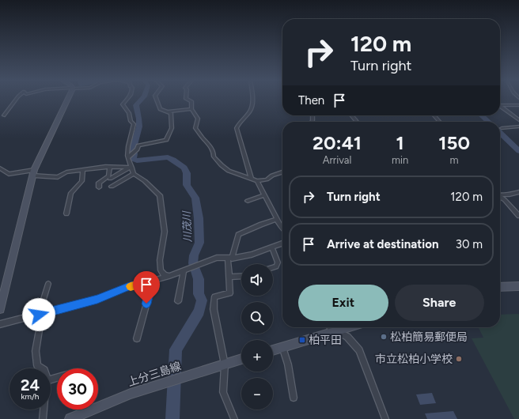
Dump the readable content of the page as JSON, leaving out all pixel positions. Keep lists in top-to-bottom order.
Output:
{
  "streets": {
    "street": ["上分三島線"]
  },
  "water": ["川茂川"],
  "places": {
    "other": ["松柏簡易郵便局", "市立松柏小学校"],
    "transit": ["柏平田"]
  },
  "page": {
    "turn": ["120 m", "Turn right"],
    "then": "Then",
    "eta": [
      "20:41",
      "Arrival",
      "1",
      "min",
      "150",
      "m"
    ],
    "list": [
      {
        "name": "Turn right",
        "value": "120 m"
      },
      {
        "name": "Arrive at destination",
        "value": "30 m"
      }
    ],
    "map_buttons": ["+", "−"],
    "buttons": ["Exit", "Share"],
    "speed": "24 km/h",
    "limit": "30"
  }
}
